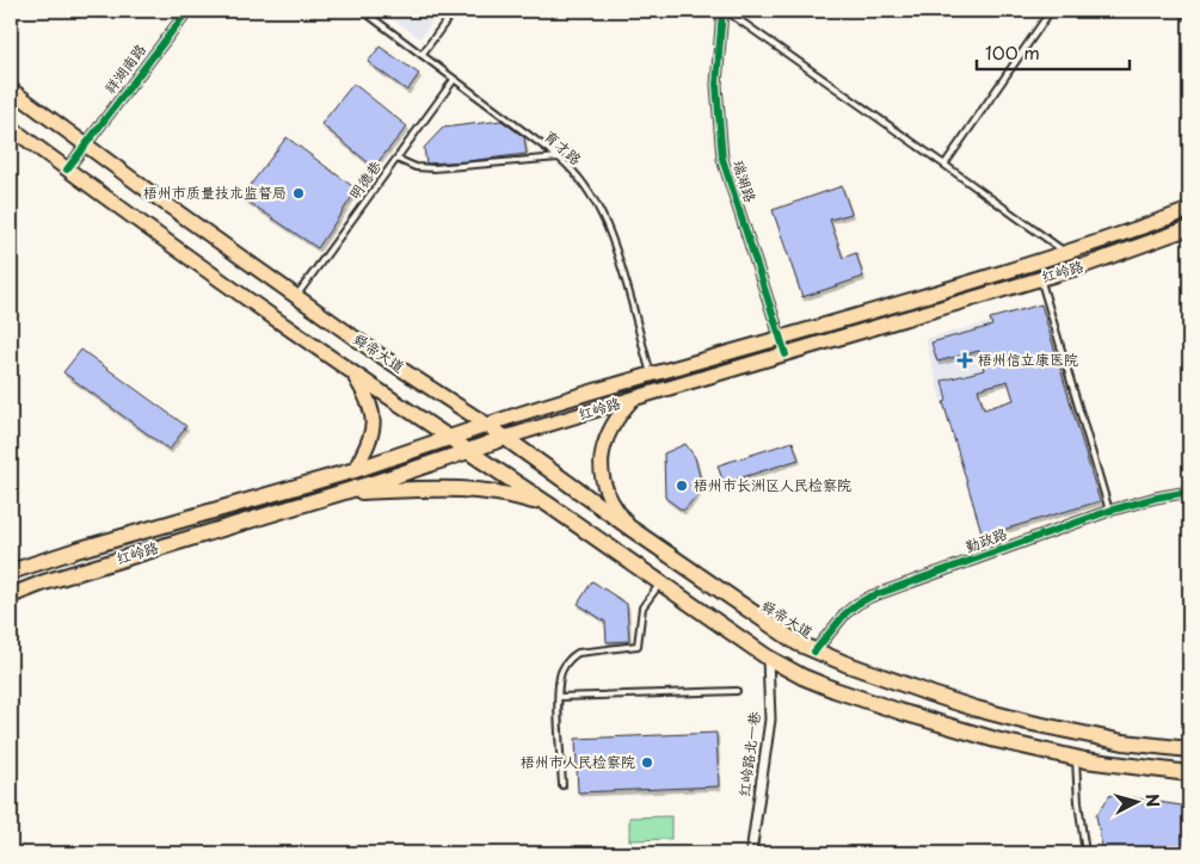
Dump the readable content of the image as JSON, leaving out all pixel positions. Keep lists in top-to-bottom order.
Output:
{
  "streets": {
    "highway": ["红岭路", "舜帝大道"],
    "street": [
      "祥湖南路",
      "瑞湖路",
      "勤政路",
      "红岭路北一巷"
    ],
    "lane": ["育才路", "明德巷"]
  },
  "crossings": [
    ["祥湖南路", "舜帝大道"],
    ["育才路", "明德巷"],
    ["育才路", "红岭路"],
    ["明德巷", "舜帝大道"],
    ["瑞湖路", "红岭路"],
    ["红岭路", "舜帝大道"],
    ["舜帝大道", "勤政路"]
  ],
  "places": {
    "other": ["梧州市质量技术监督局", "梧州市长洲区人民检察院", "梧州市人民检察院"],
    "health": ["梧州信立康医院"]
  },
  "scale_bar": "100 m",
  "north": "right"
}
